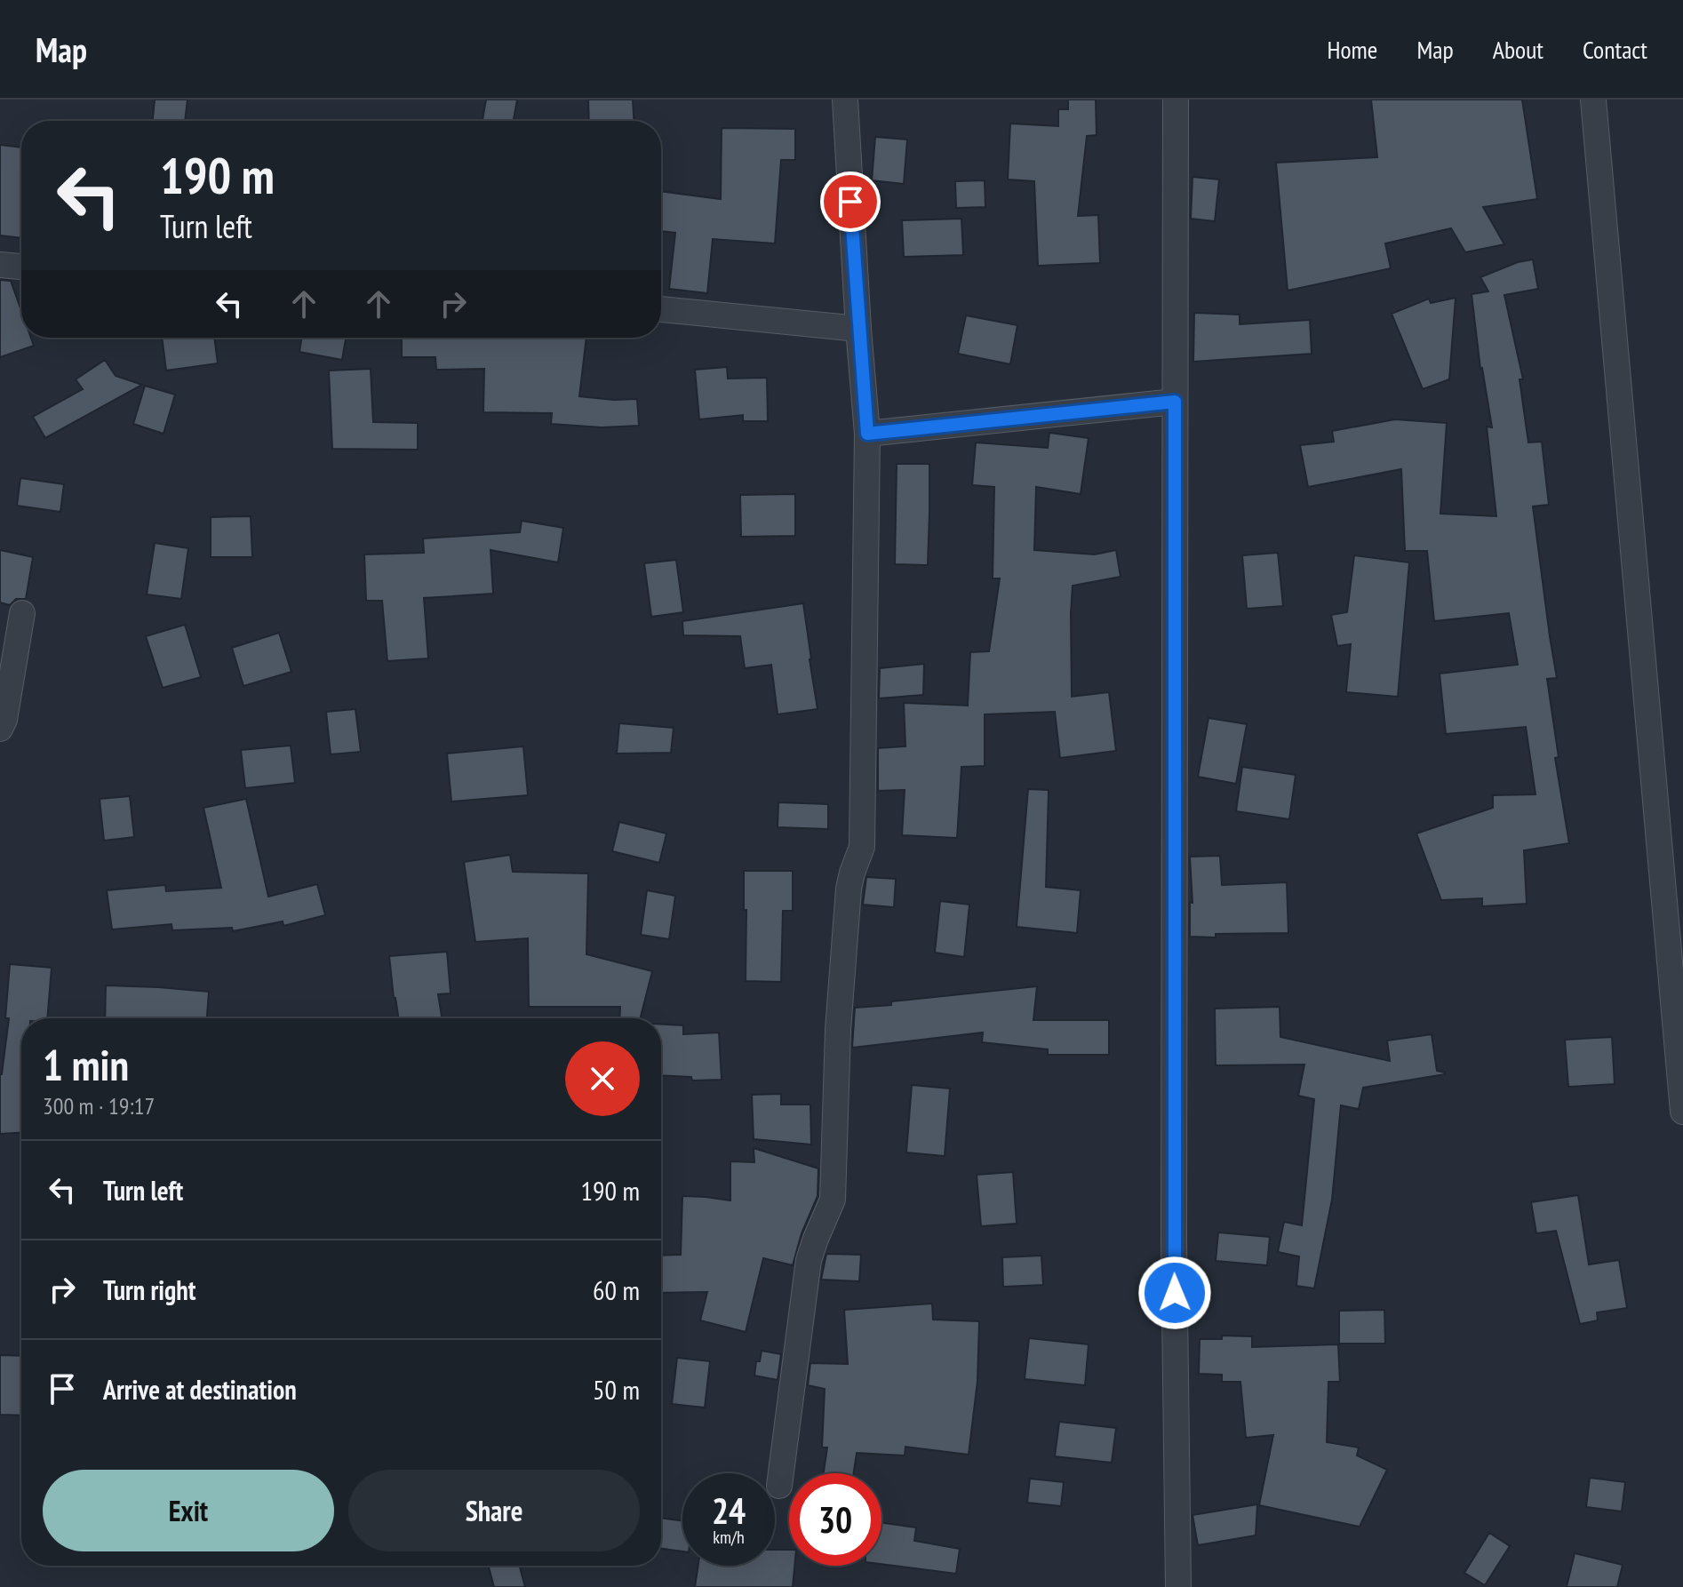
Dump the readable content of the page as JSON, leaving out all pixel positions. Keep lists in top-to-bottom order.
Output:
{
  "page": {
    "header": "Map",
    "nav": [
      "Home",
      "Map",
      "About",
      "Contact"
    ],
    "turn": ["190 m", "Turn left"],
    "heading": ["1 min", "300 m · 19:17"],
    "list": [
      {
        "name": "Turn left",
        "value": "190 m"
      },
      {
        "name": "Turn right",
        "value": "60 m"
      },
      {
        "name": "Arrive at destination",
        "value": "50 m"
      }
    ],
    "buttons": ["Exit", "Share"],
    "speed": "24 km/h",
    "limit": "30"
  }
}
